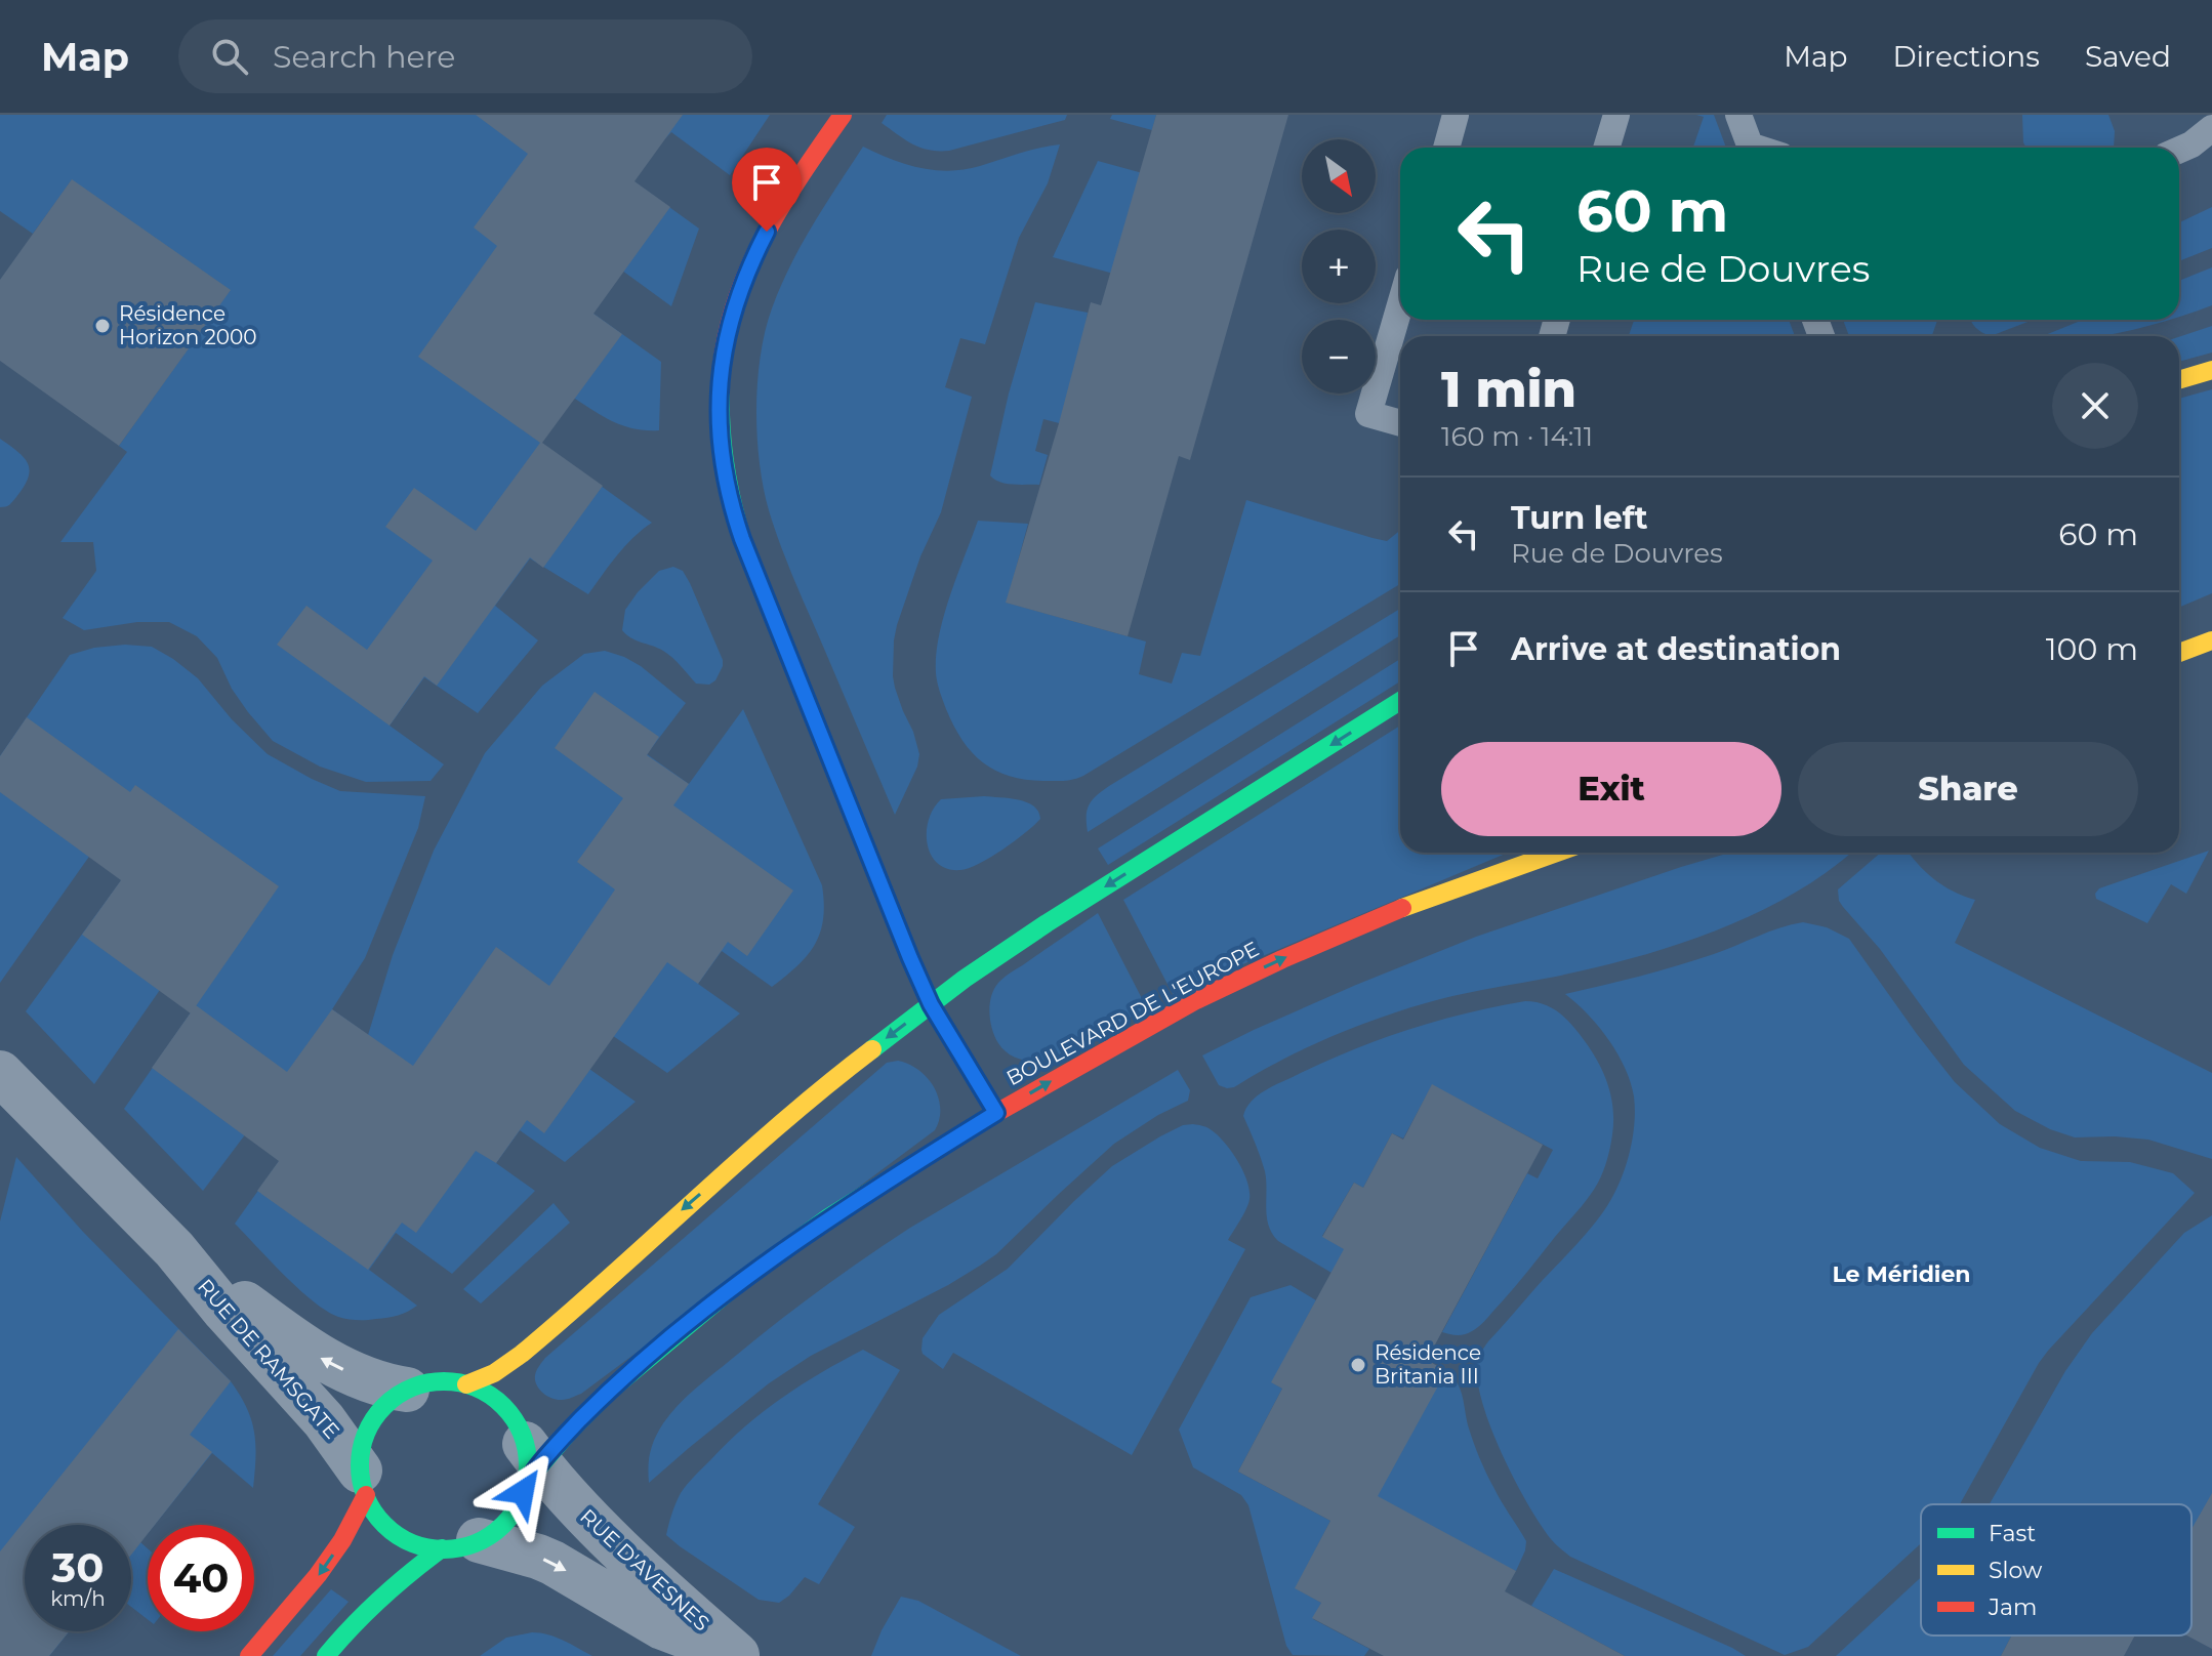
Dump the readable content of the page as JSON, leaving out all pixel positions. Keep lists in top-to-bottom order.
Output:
{
  "streets": {
    "street": ["BOULEVARD DE L'EUROPE", "RUE DE RAMSGATE", "RUE D'AVESNES"]
  },
  "crossings": [
    ["BOULEVARD DE L'EUROPE", "RUE DE RAMSGATE"],
    ["BOULEVARD DE L'EUROPE", "RUE D'AVESNES"],
    ["RUE DE RAMSGATE", "RUE D'AVESNES"]
  ],
  "districts": ["Le Méridien"],
  "places": ["Résidence Horizon 2000", "Résidence Britania III"],
  "legend": ["Fast", "Slow", "Jam"],
  "north": "bottom right",
  "page": {
    "header": "Map",
    "search": "Search here",
    "nav": ["Map", "Directions", "Saved"],
    "map_buttons": ["+", "−"],
    "turn": ["60 m", "Rue de Douvres"],
    "heading": ["1 min", "160 m · 14:11"],
    "list": [
      {
        "name": "Turn left",
        "note": "Rue de Douvres",
        "value": "60 m"
      },
      {
        "name": "Arrive at destination",
        "value": "100 m"
      }
    ],
    "buttons": ["Exit", "Share"],
    "speed": "30 km/h",
    "limit": "40"
  }
}
